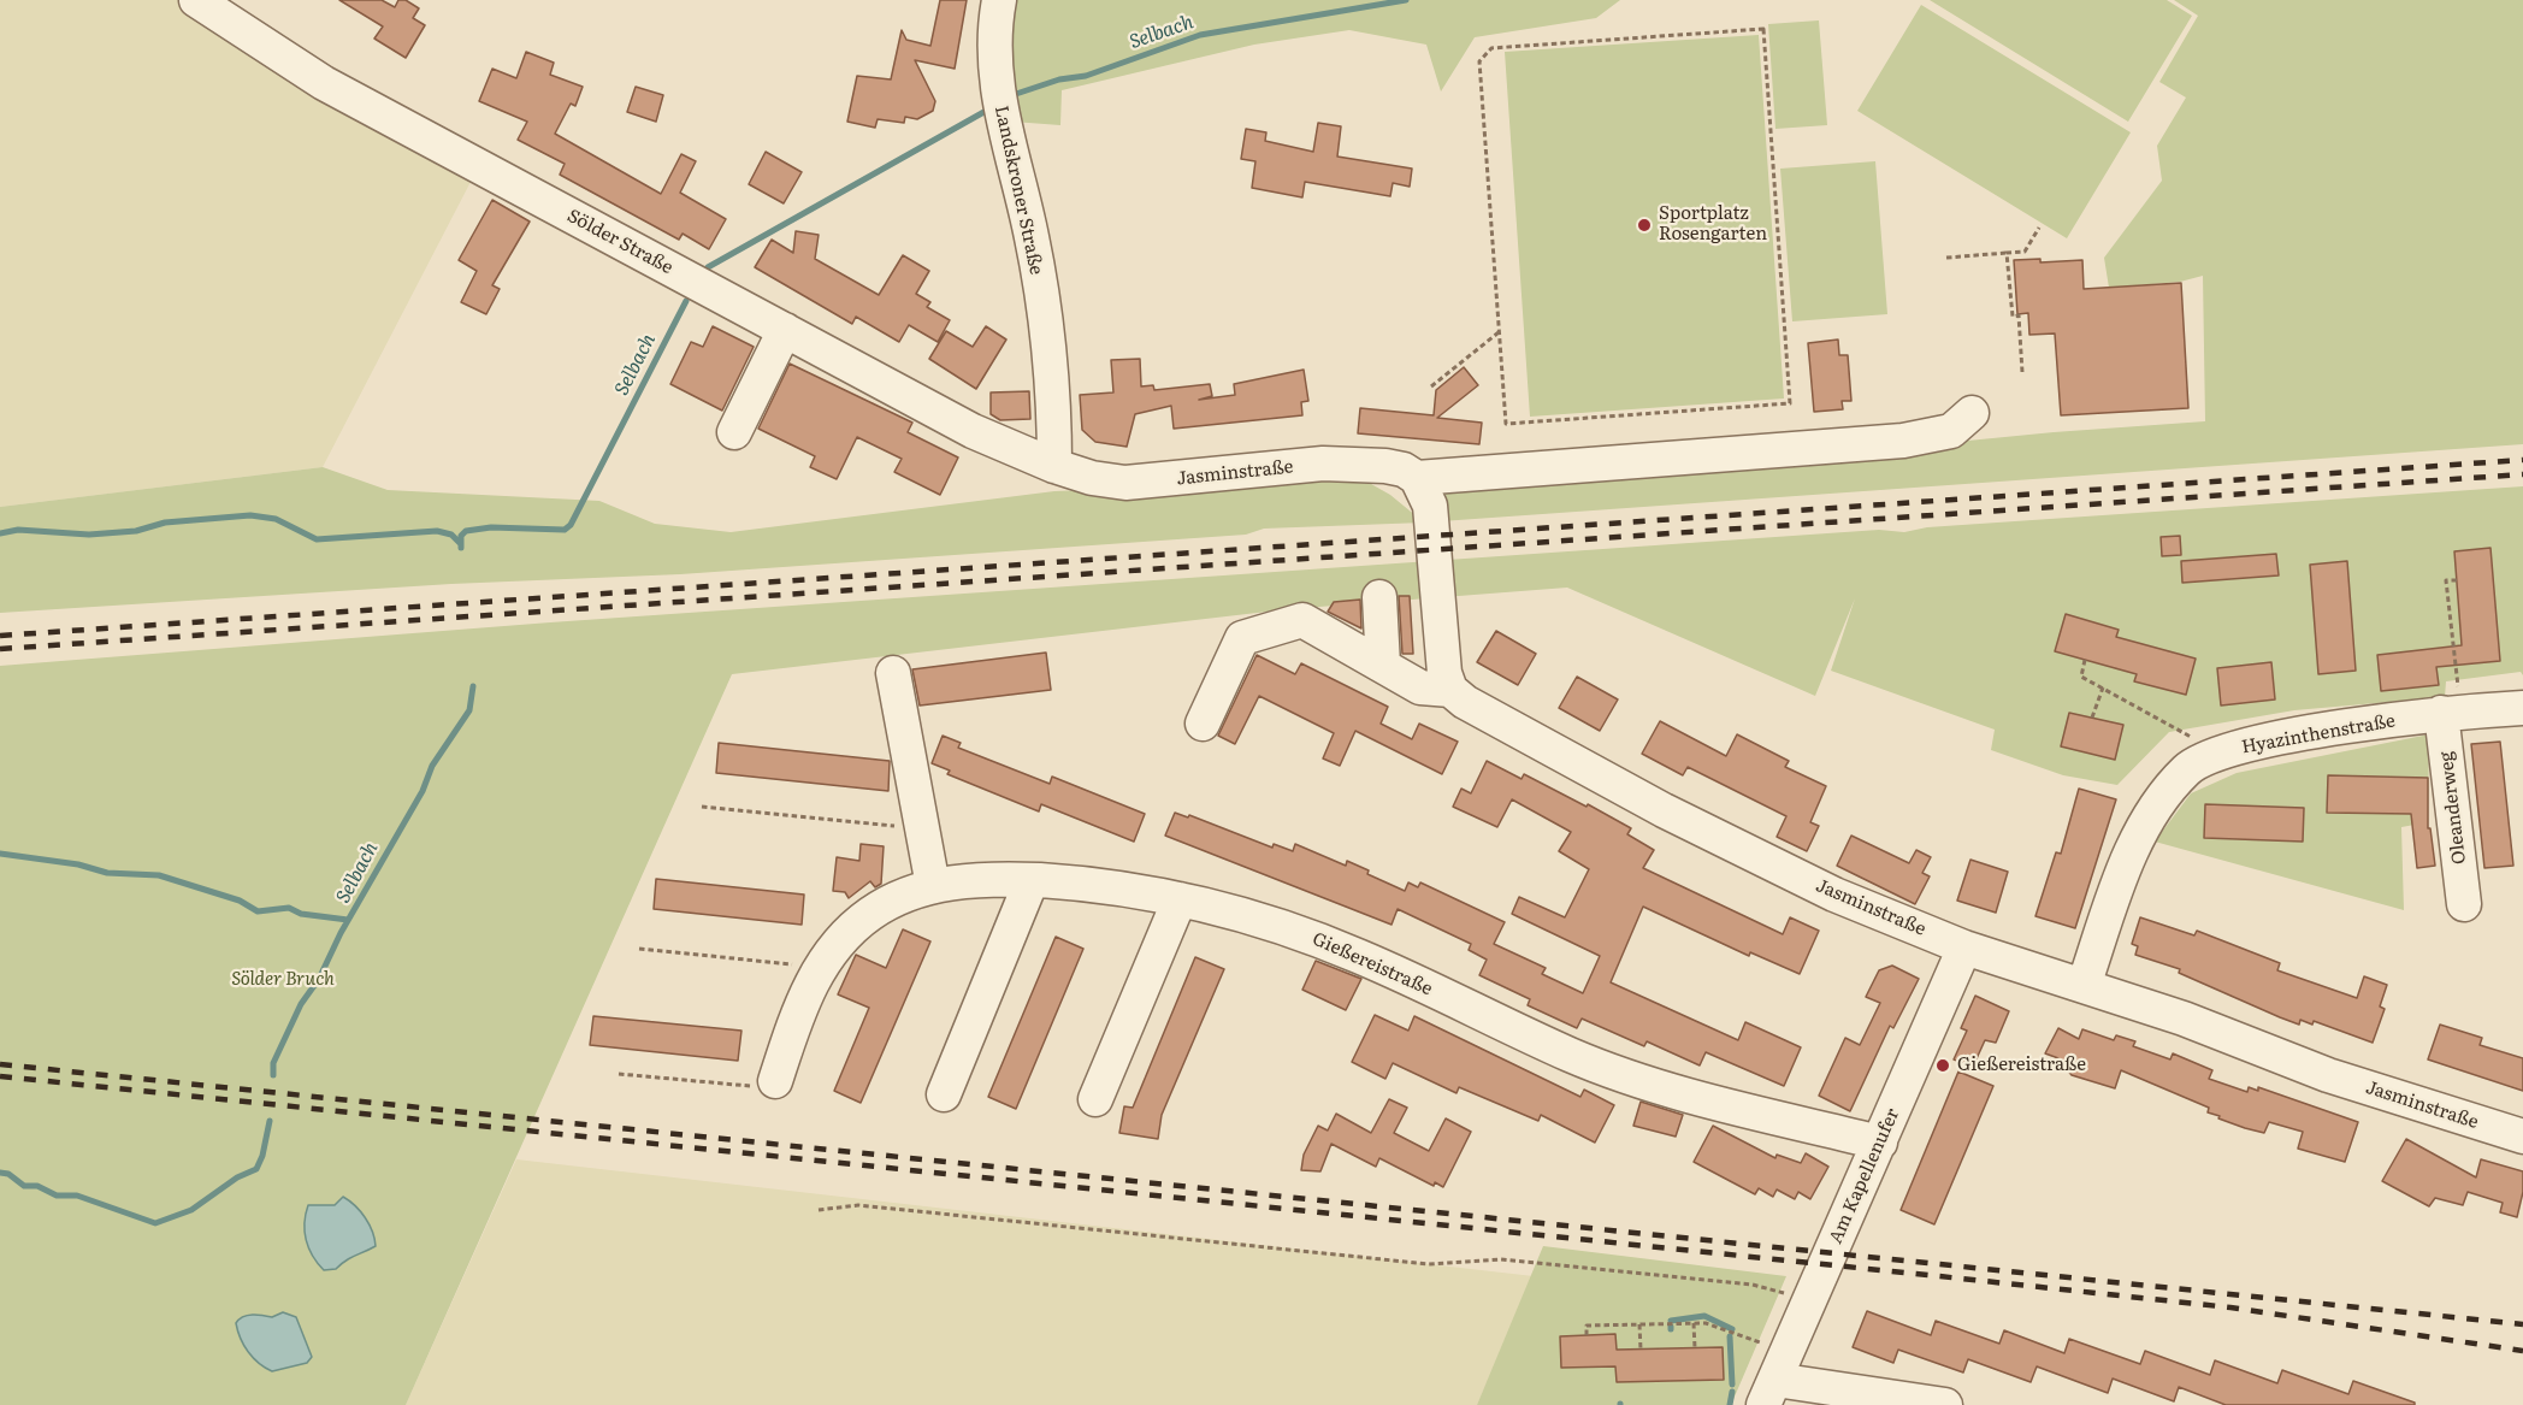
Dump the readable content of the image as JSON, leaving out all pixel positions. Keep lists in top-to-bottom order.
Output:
{
  "streets": {
    "street": [
      "Landskroner Straße",
      "Sölder Straße",
      "Jasminstraße",
      "Hyazinthenstraße",
      "Oleanderweg",
      "Gießereistraße",
      "Am Kapellenufer"
    ]
  },
  "crossings": [
    ["Landskroner Straße", "Sölder Straße"],
    ["Landskroner Straße", "Jasminstraße"],
    ["Sölder Straße", "Jasminstraße"],
    ["Jasminstraße", "Hyazinthenstraße"],
    ["Jasminstraße", "Am Kapellenufer"],
    ["Hyazinthenstraße", "Oleanderweg"],
    ["Gießereistraße", "Am Kapellenufer"]
  ],
  "water": ["Selbach"],
  "parks": ["Sölder Bruch"],
  "places": ["Sportplatz Rosengarten", "Gießereistraße"]
}
